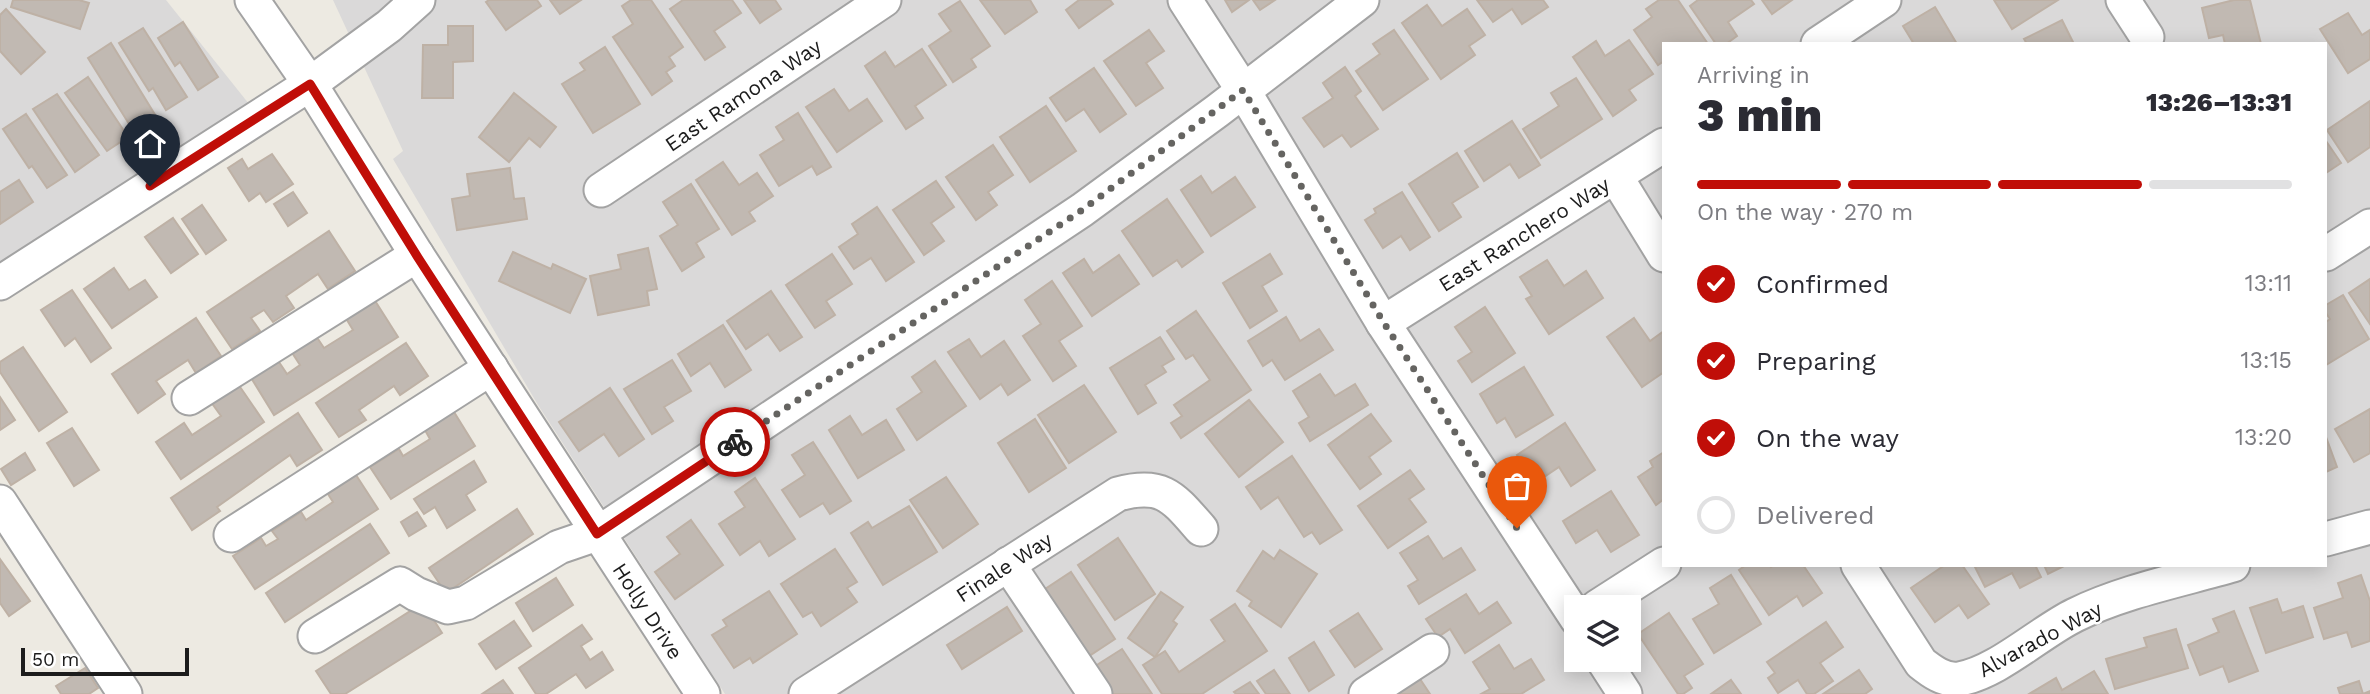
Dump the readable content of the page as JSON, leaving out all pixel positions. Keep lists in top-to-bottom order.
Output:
{
  "streets": {
    "street": [
      "East Ramona Way",
      "East Ranchero Way",
      "Finale Way",
      "Holly Drive",
      "Alvarado Way"
    ]
  },
  "scale_bar": "50 m",
  "page": {
    "heading": ["3 min", "Arriving in", "13:26–13:31"],
    "bar": "On the way · 270 m",
    "list": [
      ["Confirmed", "13:11"],
      ["Preparing", "13:15"],
      ["On the way", "13:20"],
      "Delivered"
    ],
    "scale": "50 m"
  }
}
